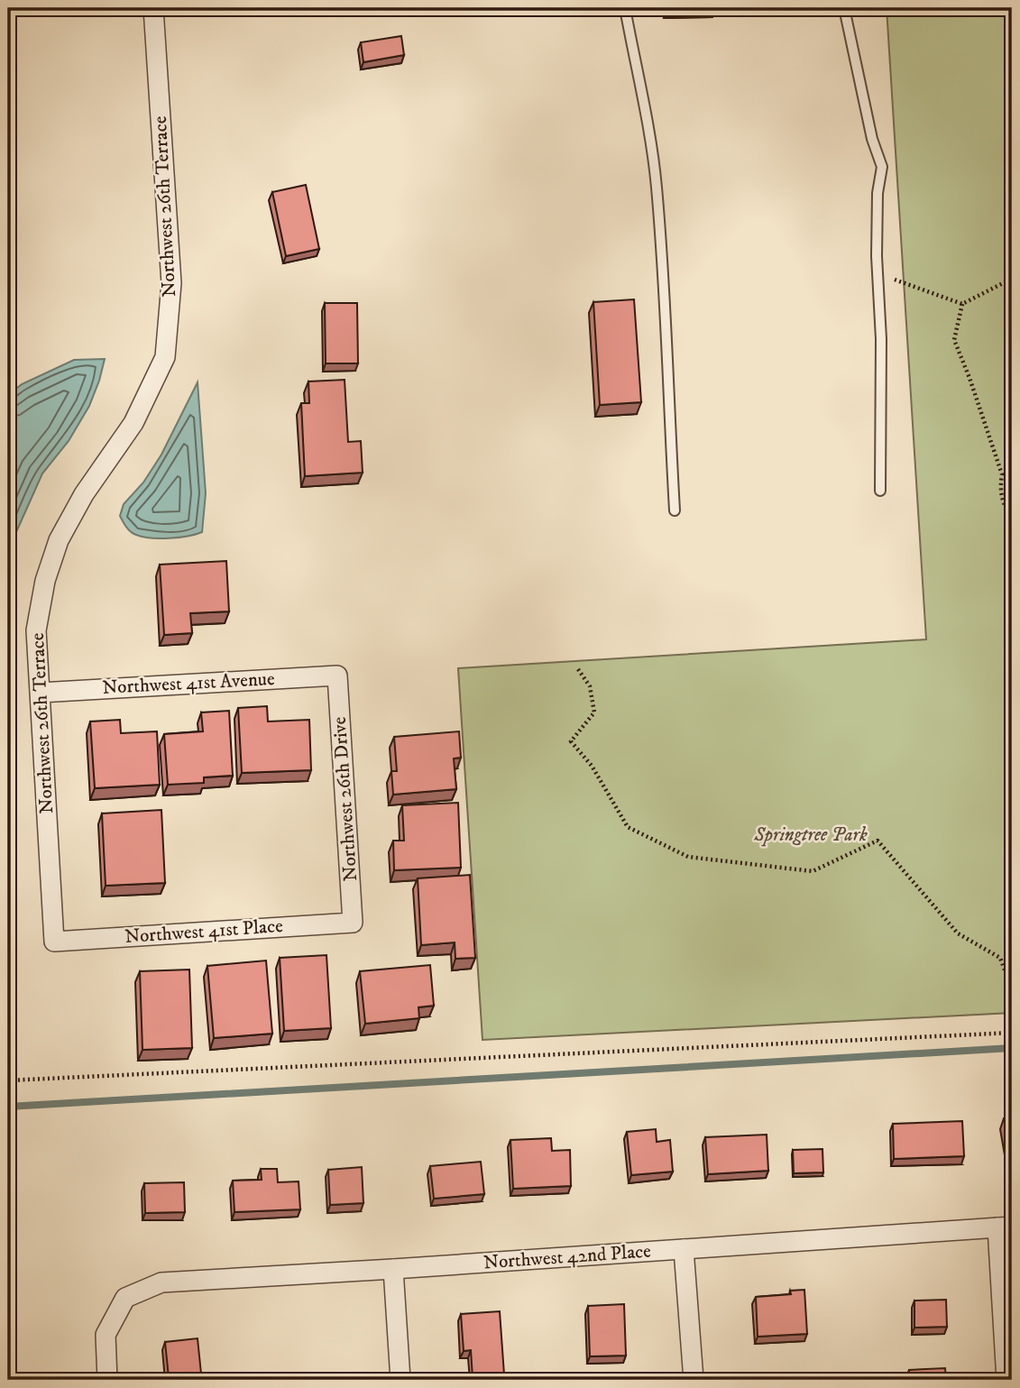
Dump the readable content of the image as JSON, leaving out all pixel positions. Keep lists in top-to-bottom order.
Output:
{
  "streets": {
    "street": [
      "Northwest 26th Terrace",
      "Northwest 41st Avenue",
      "Northwest 26th Drive",
      "Northwest 41st Place",
      "Northwest 42nd Place"
    ]
  },
  "crossings": [
    ["Northwest 26th Terrace", "Northwest 41st Avenue"],
    ["Northwest 26th Terrace", "Northwest 41st Place"],
    ["Northwest 41st Avenue", "Northwest 26th Drive"],
    ["Northwest 26th Drive", "Northwest 41st Place"]
  ],
  "parks": ["Springtree Park"]
}
